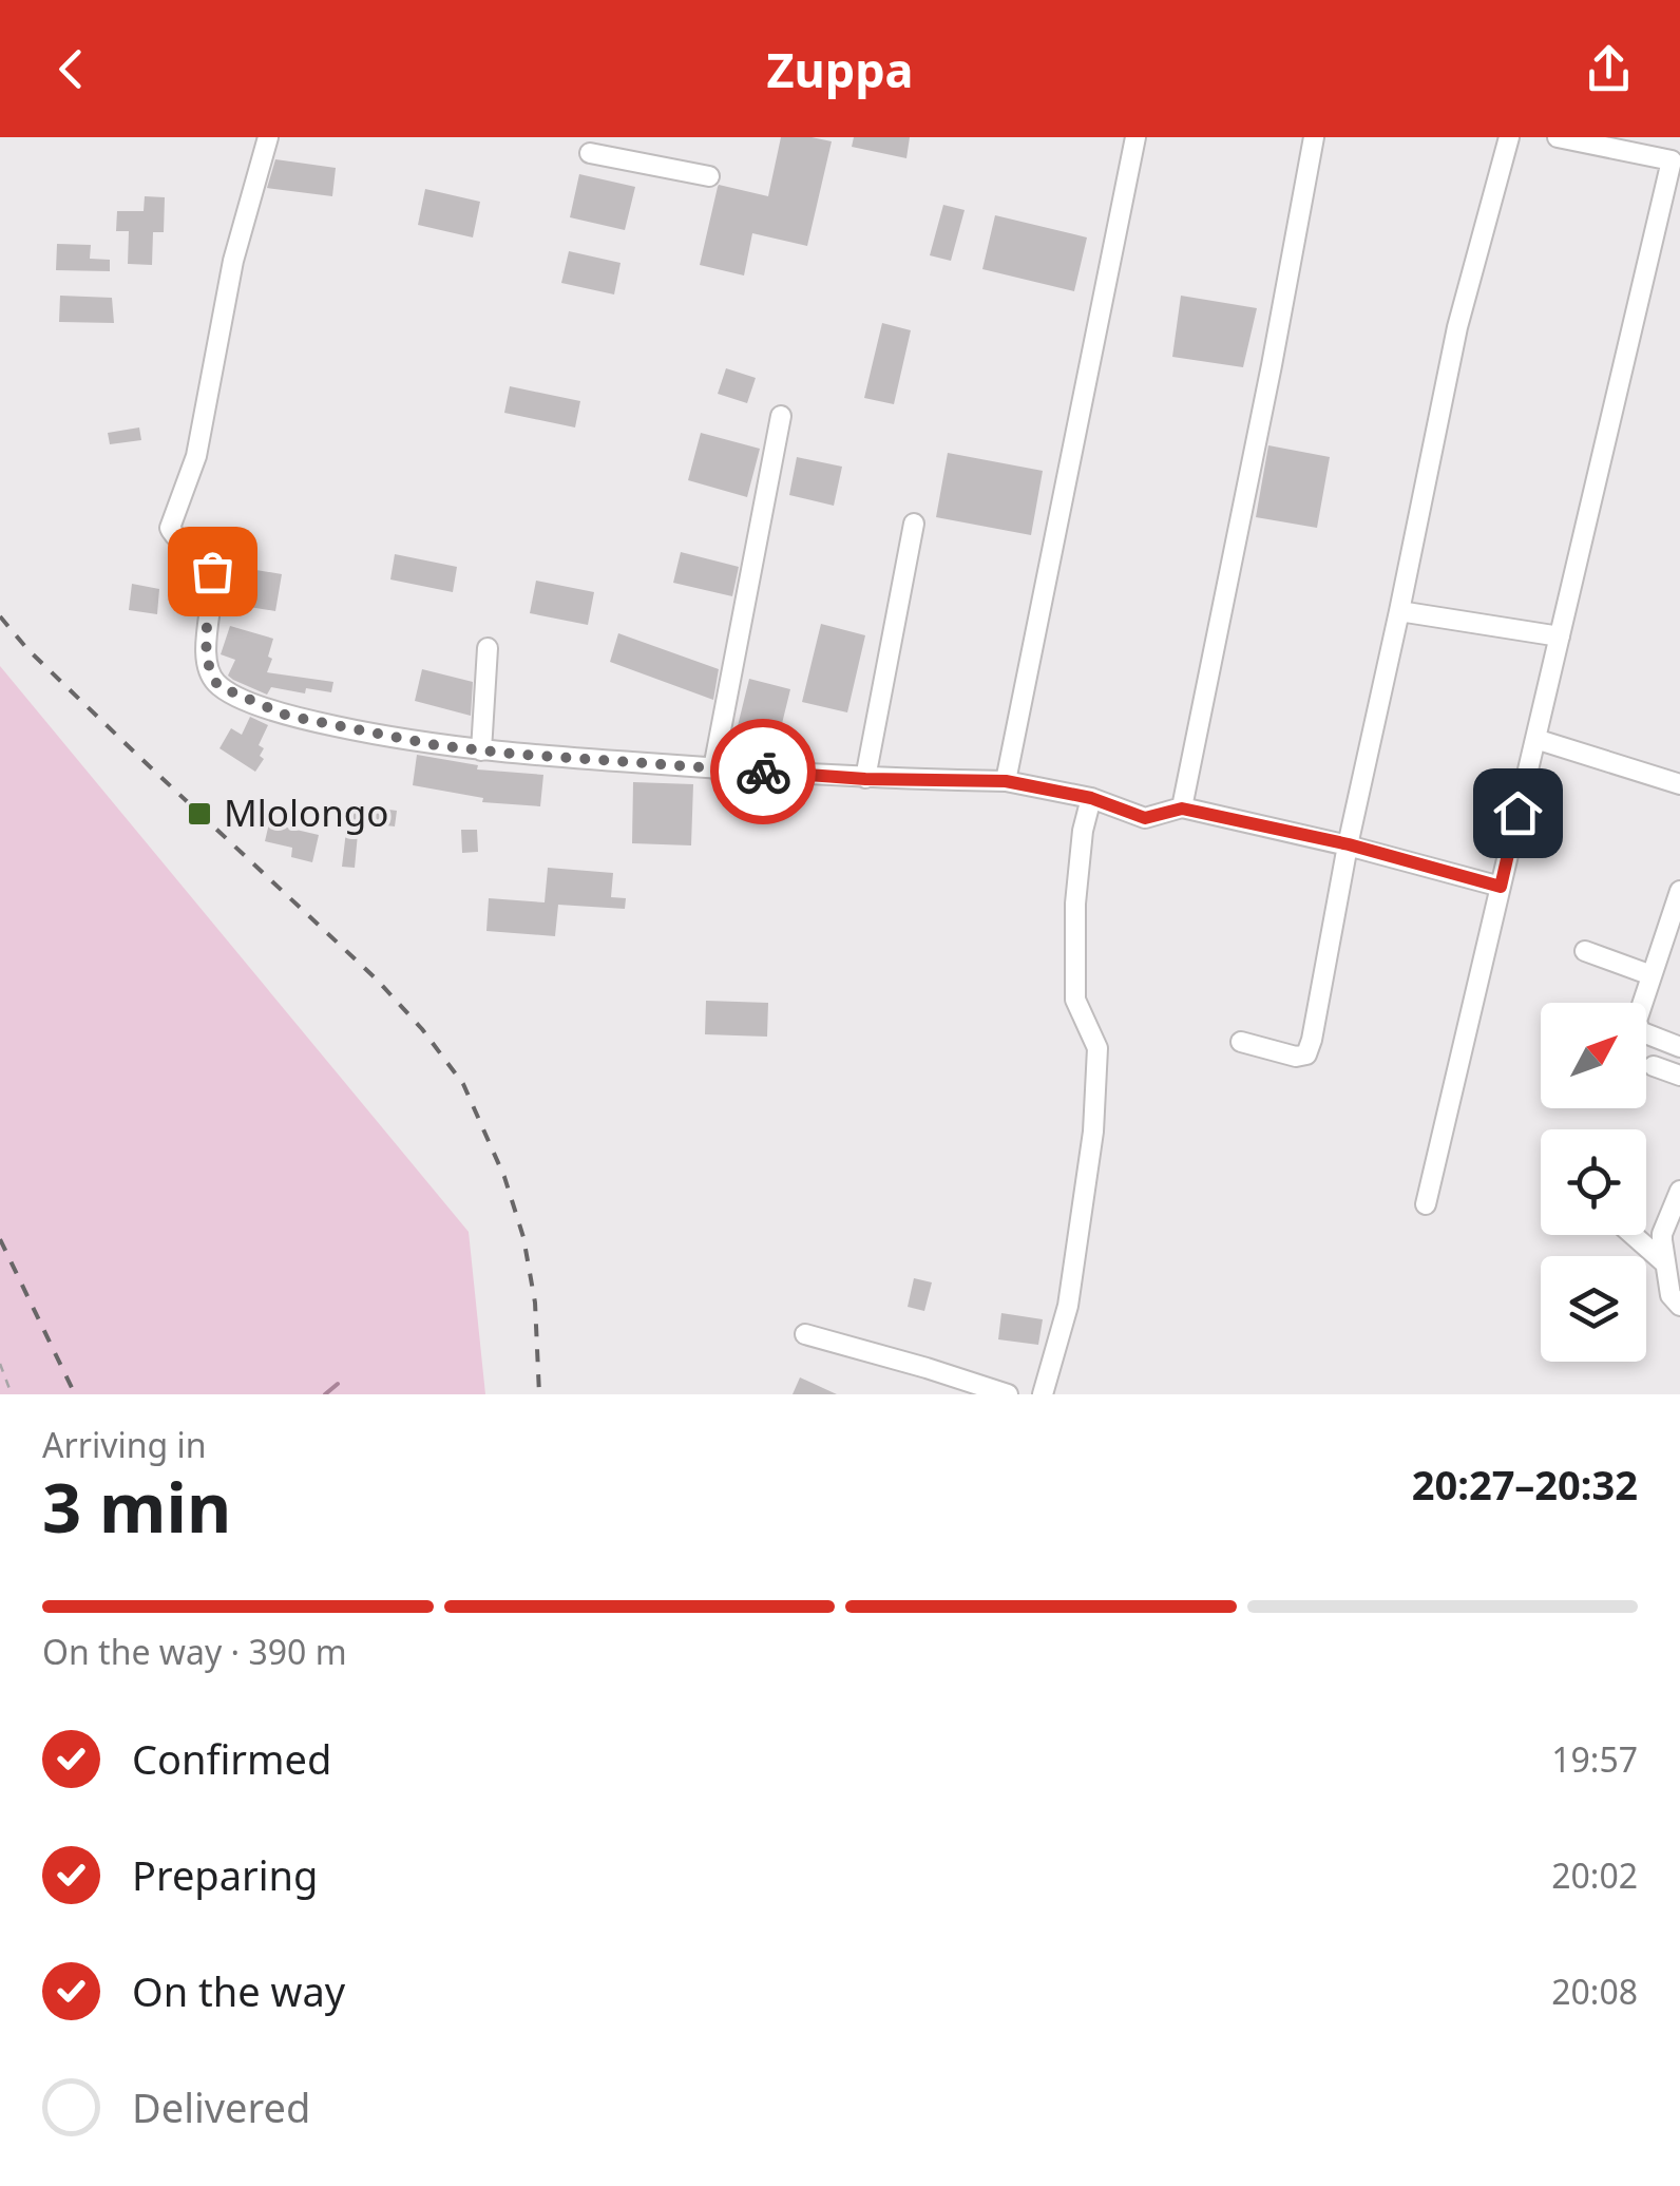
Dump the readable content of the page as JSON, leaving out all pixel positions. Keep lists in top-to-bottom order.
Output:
{
  "places": {
    "transit": ["Mlolongo"]
  },
  "north": "top right",
  "page": {
    "header": "Zuppa",
    "heading": ["3 min", "Arriving in", "20:27–20:32"],
    "bar": "On the way · 390 m",
    "list": [
      ["Confirmed", "19:57"],
      ["Preparing", "20:02"],
      ["On the way", "20:08"],
      "Delivered"
    ]
  }
}
